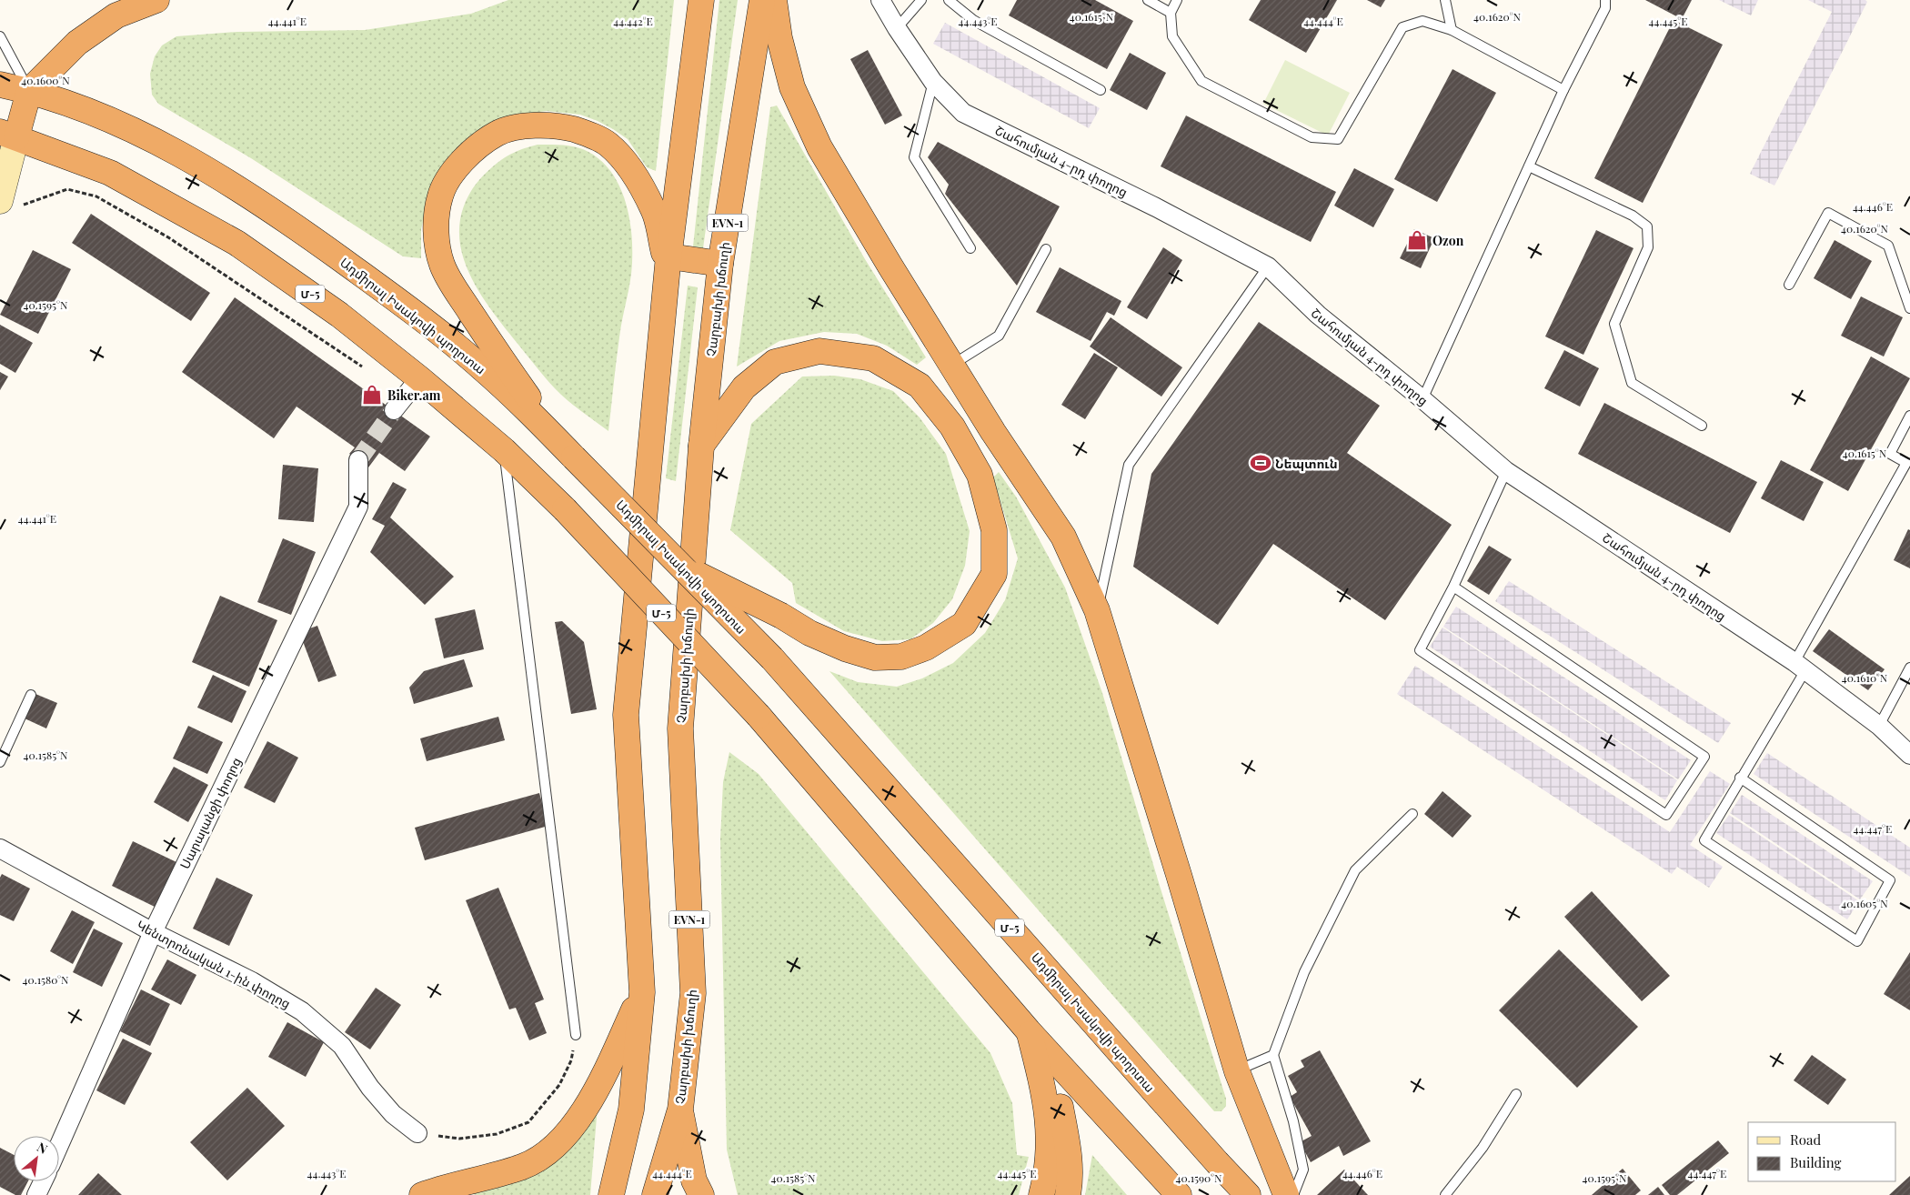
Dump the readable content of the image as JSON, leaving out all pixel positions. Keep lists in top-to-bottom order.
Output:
{
  "streets": {
    "highway": [
      "EVN-1",
      "Մ-5",
      "Չարբախի խճուղի",
      "Ադմիրալ Իսակովի պողոտա"
    ],
    "street": ["Շահումյան 4-րդ փողոց", "Սարալանջի փողոց", "Կենտրոնական 1-ին փողոց"]
  },
  "crossings": [
    ["Սարալանջի փողոց", "Կենտրոնական 1-ին փողոց"]
  ],
  "places": {
    "shop": ["Ozon", "Biker.am"],
    "sports": ["Նեպտուն"]
  },
  "legend": ["Road", "Building"],
  "north": "top right",
  "coordinates": [
    "40.1615°N",
    "40.1620°N",
    "44.441°E",
    "44.442°E",
    "44.443°E",
    "44.444°E",
    "44.445°E",
    "40.1600°N",
    "44.446°E",
    "40.1595°N",
    "40.1610°N",
    "40.1585°N",
    "44.447°E",
    "40.1605°N",
    "40.1580°N",
    "40.1590°N"
  ]
}
